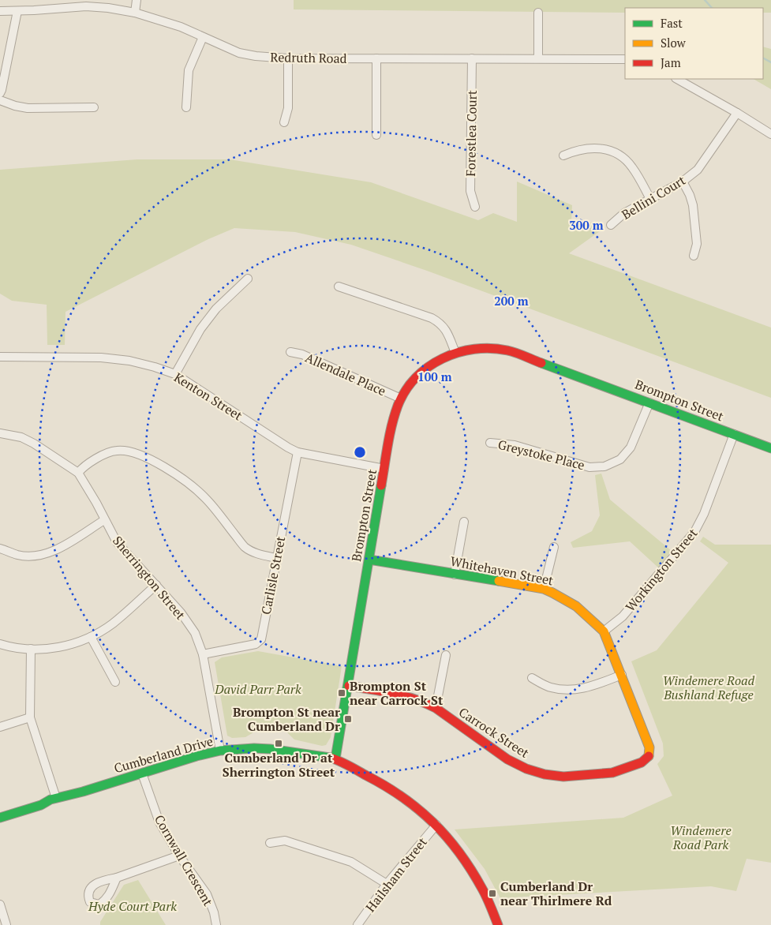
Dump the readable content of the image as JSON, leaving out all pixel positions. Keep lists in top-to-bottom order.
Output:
{
  "streets": {
    "street": [
      "Redruth Road",
      "Forestlea Court",
      "Bellini Court",
      "Allendale Place",
      "Kenton Street",
      "Brompton Street",
      "Greystoke Place",
      "Workington Street",
      "Whitehaven Street",
      "Carlisle Street",
      "Sherrington Street",
      "Carrock Street",
      "Cumberland Drive",
      "Cornwall Crescent",
      "Hailsham Street"
    ]
  },
  "crossings": [
    ["Redruth Road", "Forestlea Court"],
    ["Allendale Place", "Brompton Street"],
    ["Kenton Street", "Brompton Street"],
    ["Kenton Street", "Carlisle Street"],
    ["Brompton Street", "Greystoke Place"],
    ["Brompton Street", "Workington Street"],
    ["Brompton Street", "Whitehaven Street"],
    ["Brompton Street", "Carrock Street"],
    ["Brompton Street", "Cumberland Drive"],
    ["Workington Street", "Whitehaven Street"],
    ["Whitehaven Street", "Carrock Street"],
    ["Carlisle Street", "Sherrington Street"],
    ["Sherrington Street", "Cumberland Drive"],
    ["Cumberland Drive", "Cornwall Crescent"],
    ["Cumberland Drive", "Hailsham Street"]
  ],
  "parks": [
    "Windemere Road Bushland Refuge",
    "David Parr Park",
    "Windemere Road Park",
    "Hyde Court Park"
  ],
  "places": {
    "transit": [
      "Brompton St near Carrock St",
      "Brompton St near Cumberland Dr",
      "Cumberland Dr at Sherrington Street",
      "Cumberland Dr near Thirlmere Rd"
    ]
  },
  "legend": ["Fast", "Slow", "Jam"],
  "rings": ["300 m", "200 m", "100 m"]
}
